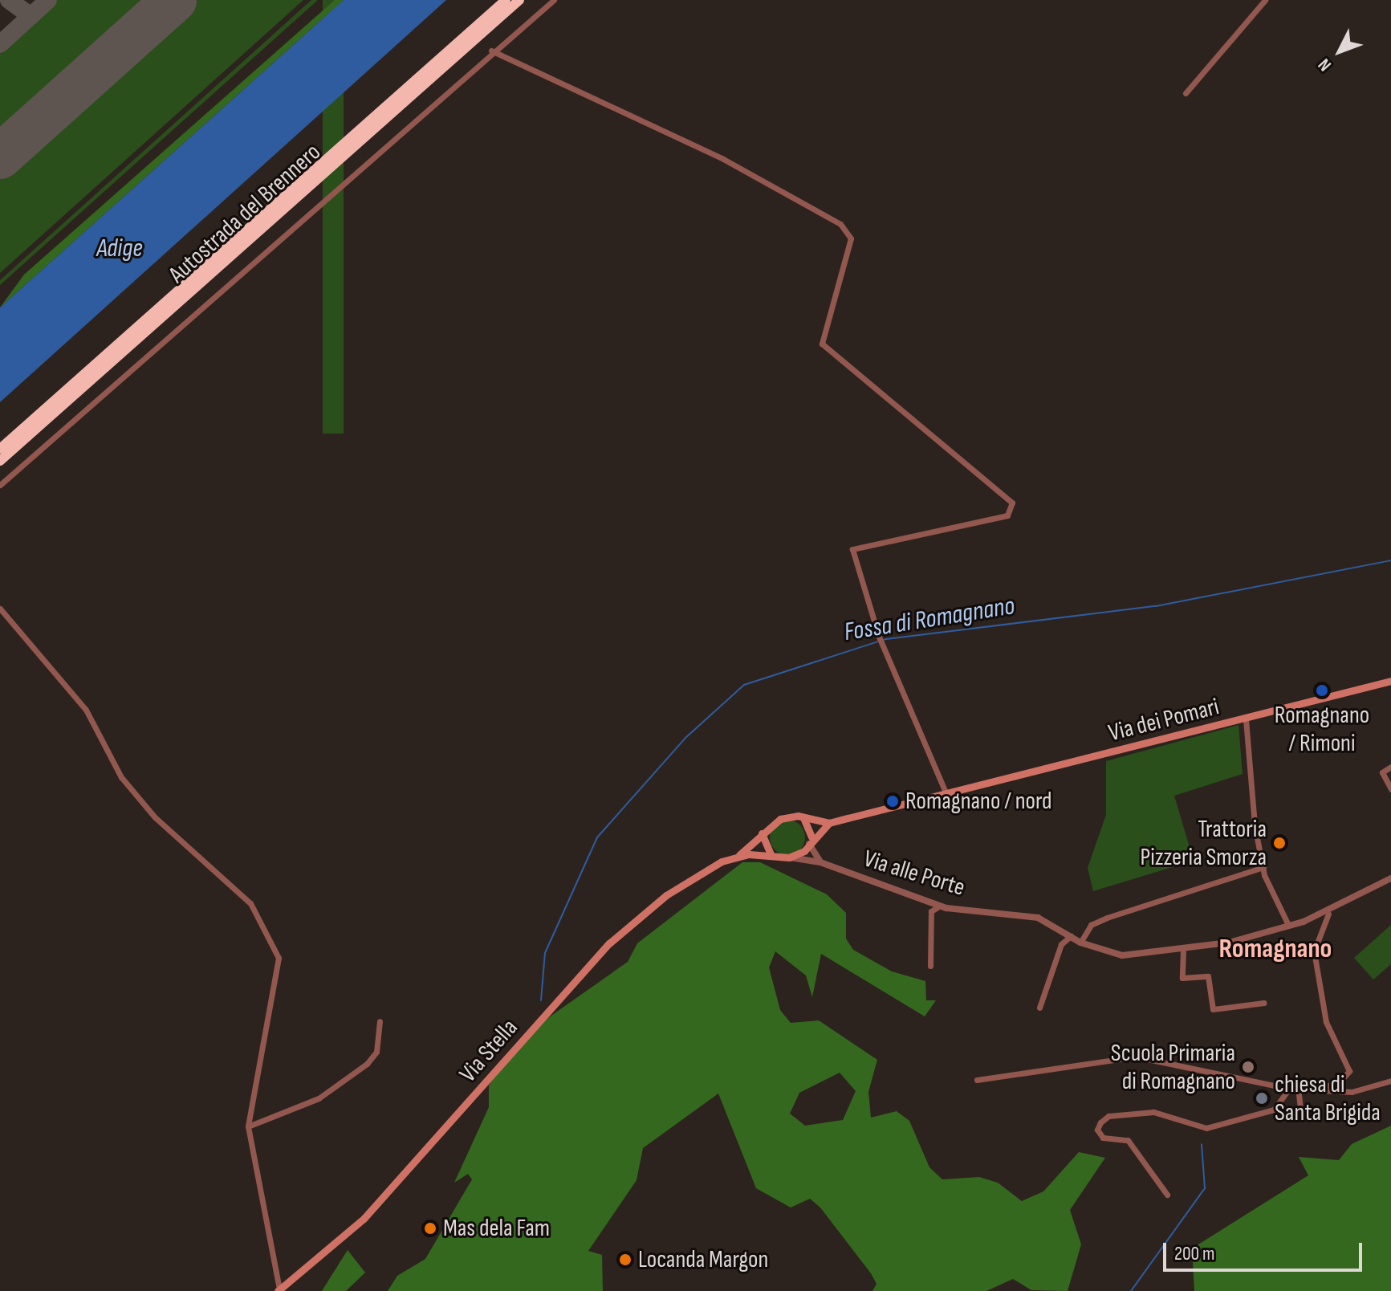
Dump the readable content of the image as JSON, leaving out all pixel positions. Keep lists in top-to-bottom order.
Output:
{
  "streets": {
    "highway": ["Autostrada del Brennero"],
    "main road": ["Via dei Pomari", "Via Stella"],
    "street": ["Via alle Porte"]
  },
  "crossings": [
    ["Via dei Pomari", "Via alle Porte"],
    ["Via dei Pomari", "Via Stella"],
    ["Via alle Porte", "Via Stella"]
  ],
  "districts": ["Romagnano"],
  "water": ["Adige", "Fossa di Romagnano"],
  "places": [
    "Romagnano / Rimoni",
    "Romagnano / nord",
    "Trattoria Pizzeria Smorza",
    "Scuola Primaria di Romagnano",
    "chiesa di Santa Brigida",
    "Mas dela Fam",
    "Locanda Margon"
  ],
  "scale_bar": "200 m",
  "north": "bottom left"
}
